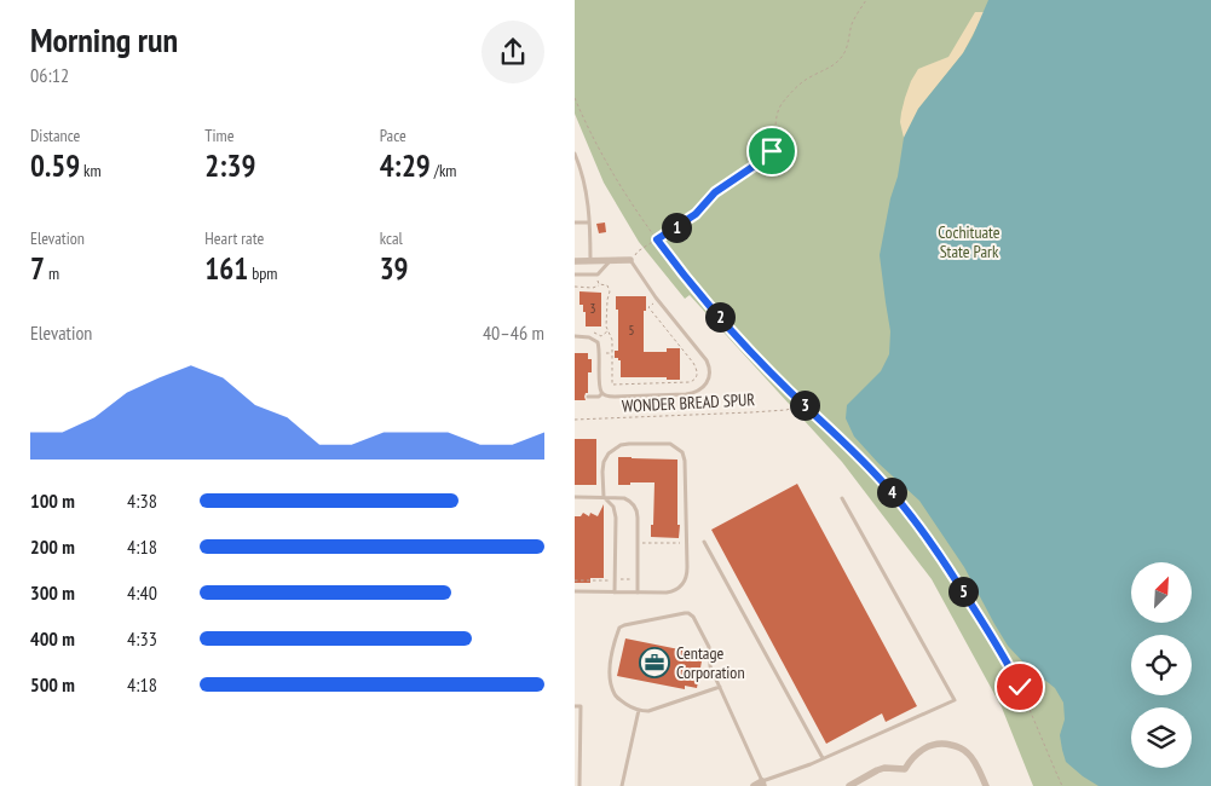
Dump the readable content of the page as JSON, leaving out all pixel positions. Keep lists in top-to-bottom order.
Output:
{
  "streets": {
    "path": ["WONDER BREAD SPUR"]
  },
  "parks": ["Cochituate State Park"],
  "places": {
    "office": ["Centage Corporation"]
  },
  "house_numbers": ["3", "5"],
  "north": "top right",
  "page": {
    "heading": ["Morning run", "06:12"],
    "stats": [
      ["Distance", "0.59 km"],
      ["Time", "2:39"],
      ["Pace", "4:29 /km"],
      ["Elevation", "7 m"],
      ["Heart rate", "161 bpm"],
      ["kcal", "39"]
    ],
    "pins": [
      "1",
      "2",
      "3",
      "4",
      "5"
    ],
    "chart": ["Elevation", "40–46 m"],
    "list": [
      {
        "name": "100 m",
        "note": "4:38"
      },
      {
        "name": "200 m",
        "note": "4:18"
      },
      {
        "name": "300 m",
        "note": "4:40"
      },
      {
        "name": "400 m",
        "note": "4:33"
      },
      {
        "name": "500 m",
        "note": "4:18"
      }
    ]
  }
}
